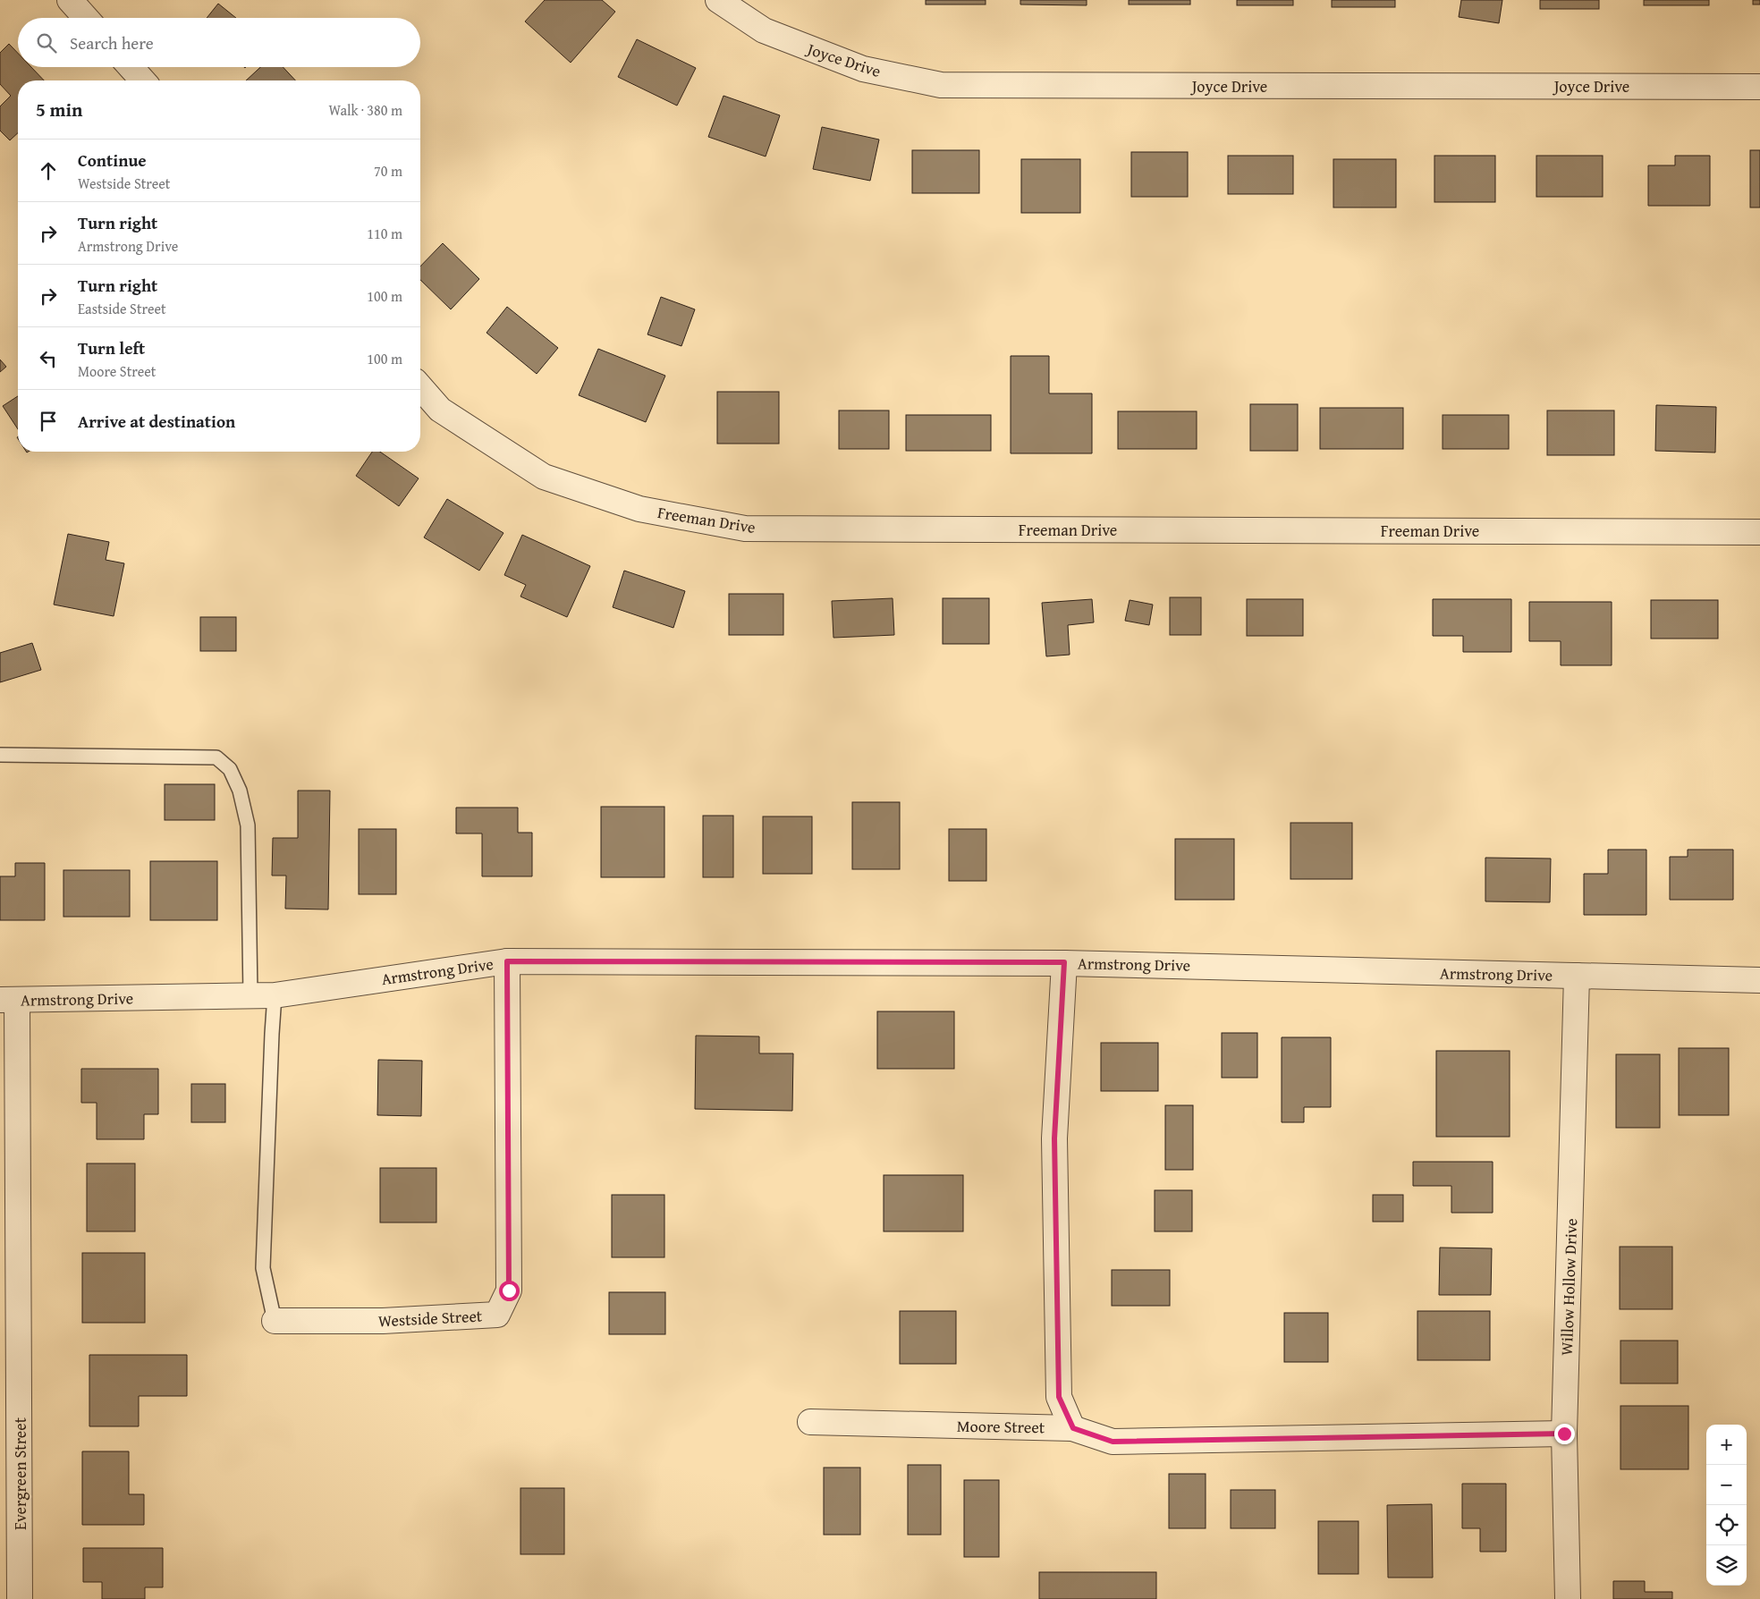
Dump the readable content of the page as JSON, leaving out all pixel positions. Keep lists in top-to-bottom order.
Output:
{
  "streets": {
    "street": [
      "Joyce Drive",
      "Freeman Drive",
      "Armstrong Drive",
      "Willow Hollow Drive",
      "Westside Street",
      "Moore Street",
      "Evergreen Street"
    ]
  },
  "crossings": [
    ["Armstrong Drive", "Willow Hollow Drive"],
    ["Armstrong Drive", "Westside Street"],
    ["Armstrong Drive", "Evergreen Street"],
    ["Willow Hollow Drive", "Moore Street"]
  ],
  "page": {
    "search": "Search here",
    "heading": ["5 min", "Walk · 380 m"],
    "list": [
      ["Continue", "Westside Street", "70 m"],
      ["Turn right", "Armstrong Drive", "110 m"],
      ["Turn right", "Eastside Street", "100 m"],
      ["Turn left", "Moore Street", "100 m"],
      "Arrive at destination"
    ],
    "map_buttons": ["+", "−"]
  }
}
